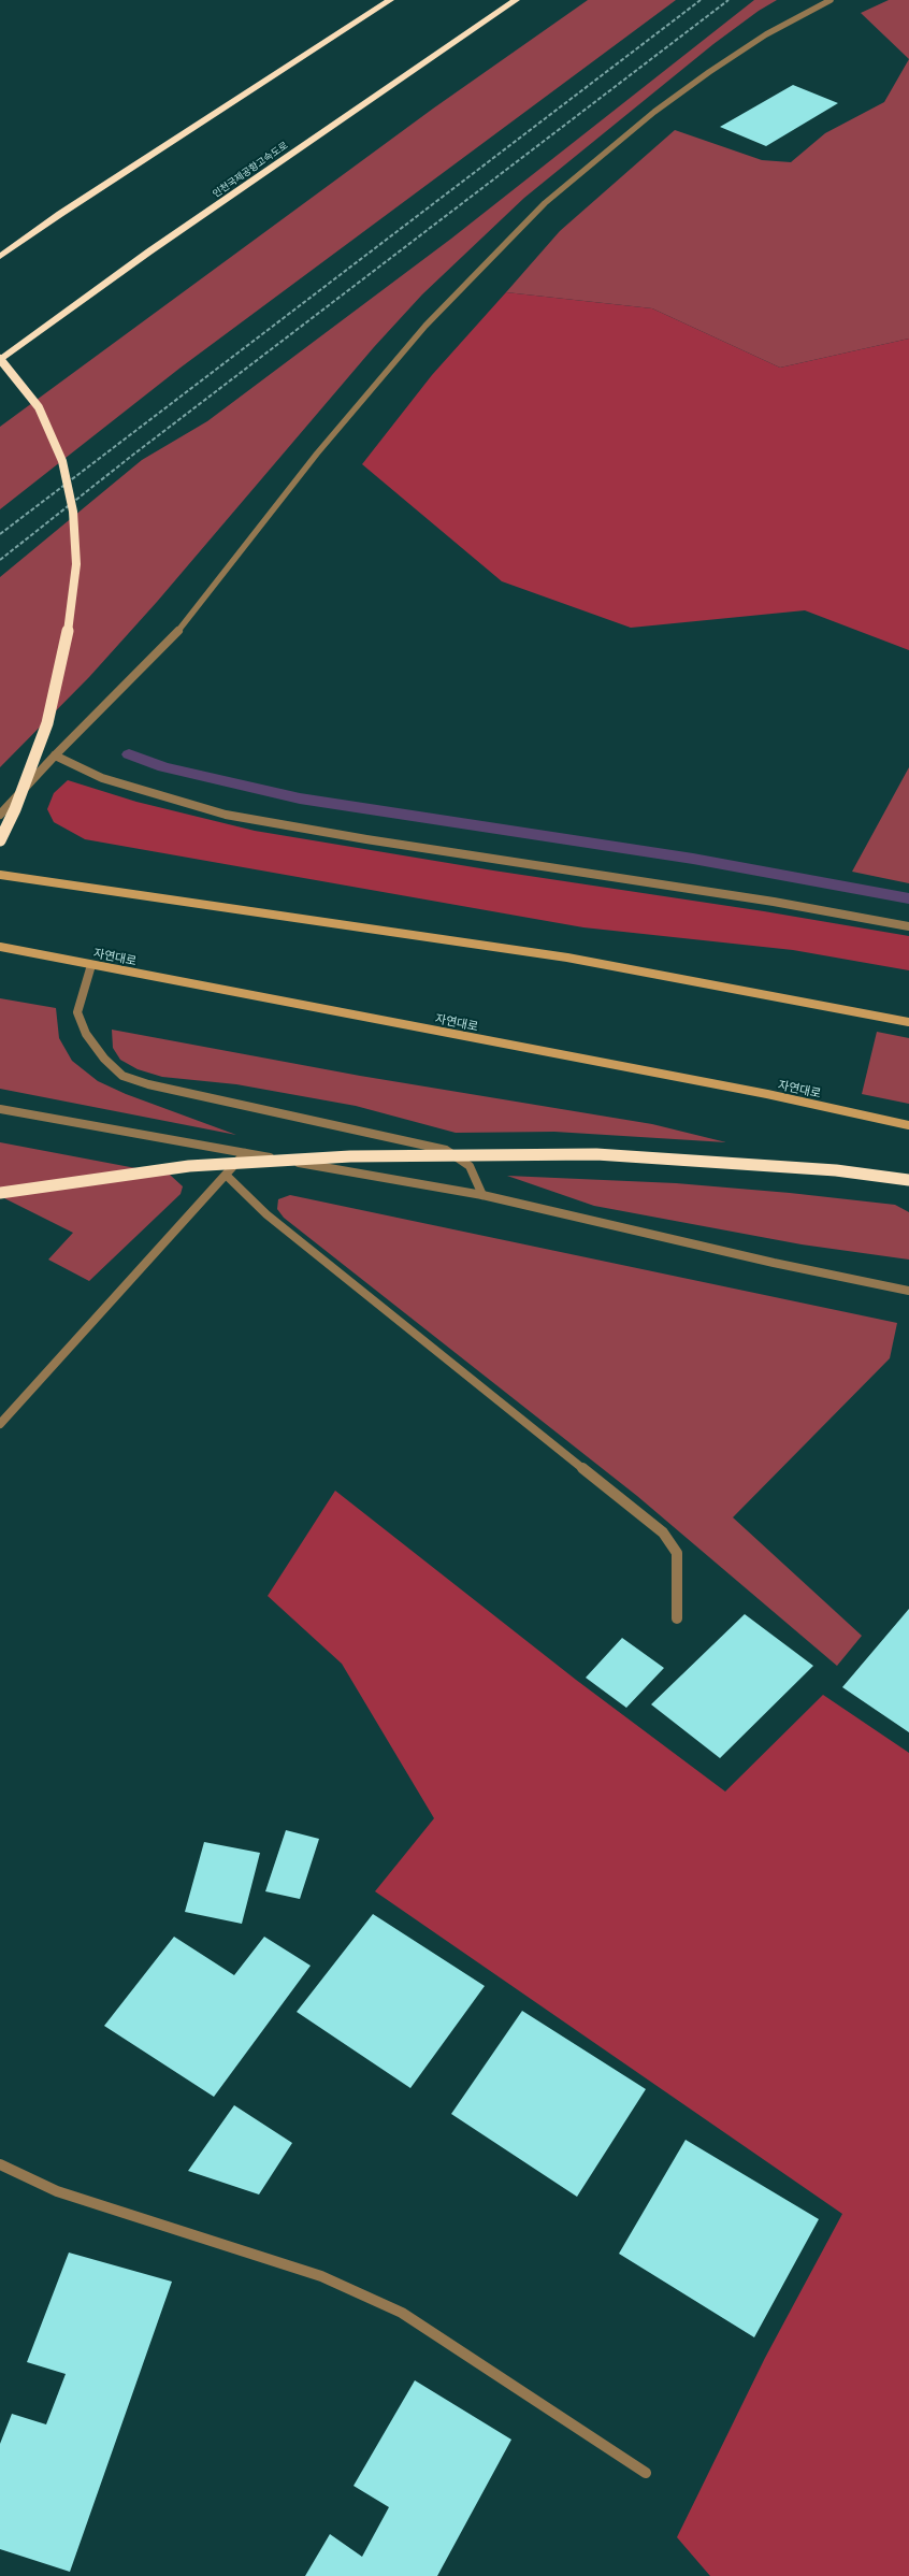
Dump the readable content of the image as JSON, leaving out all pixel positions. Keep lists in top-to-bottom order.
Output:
{
  "streets": {
    "highway": ["인천국제공항고속도로"],
    "main road": ["자연대로"]
  }
}
